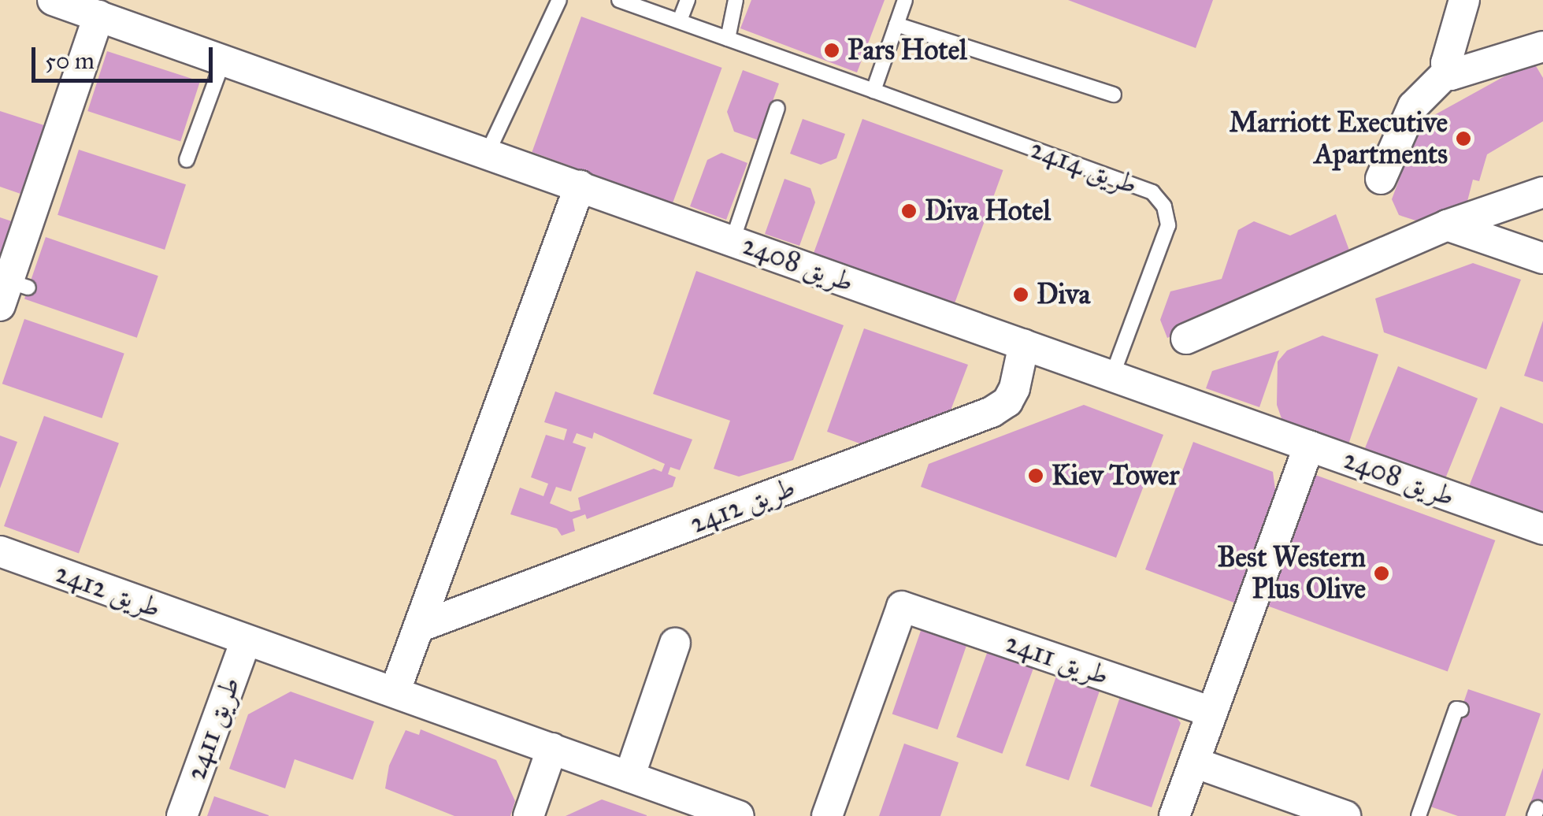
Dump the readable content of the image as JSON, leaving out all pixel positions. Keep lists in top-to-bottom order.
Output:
{
  "streets": {
    "street": ["طريق 2408", "طريق 2412", "طريق 2411"],
    "lane": ["طريق 2414"]
  },
  "crossings": [
    ["طريق 2414", "طريق 2408"],
    ["طريق 2408", "طريق 2412"],
    ["طريق 2412", "طريق 2411"]
  ],
  "places": [
    "Pars Hotel",
    "Marriott Executive Apartments",
    "Diva Hotel",
    "Diva",
    "Kiev Tower",
    "Best Western Plus Olive"
  ],
  "scale_bar": "50 m"
}
